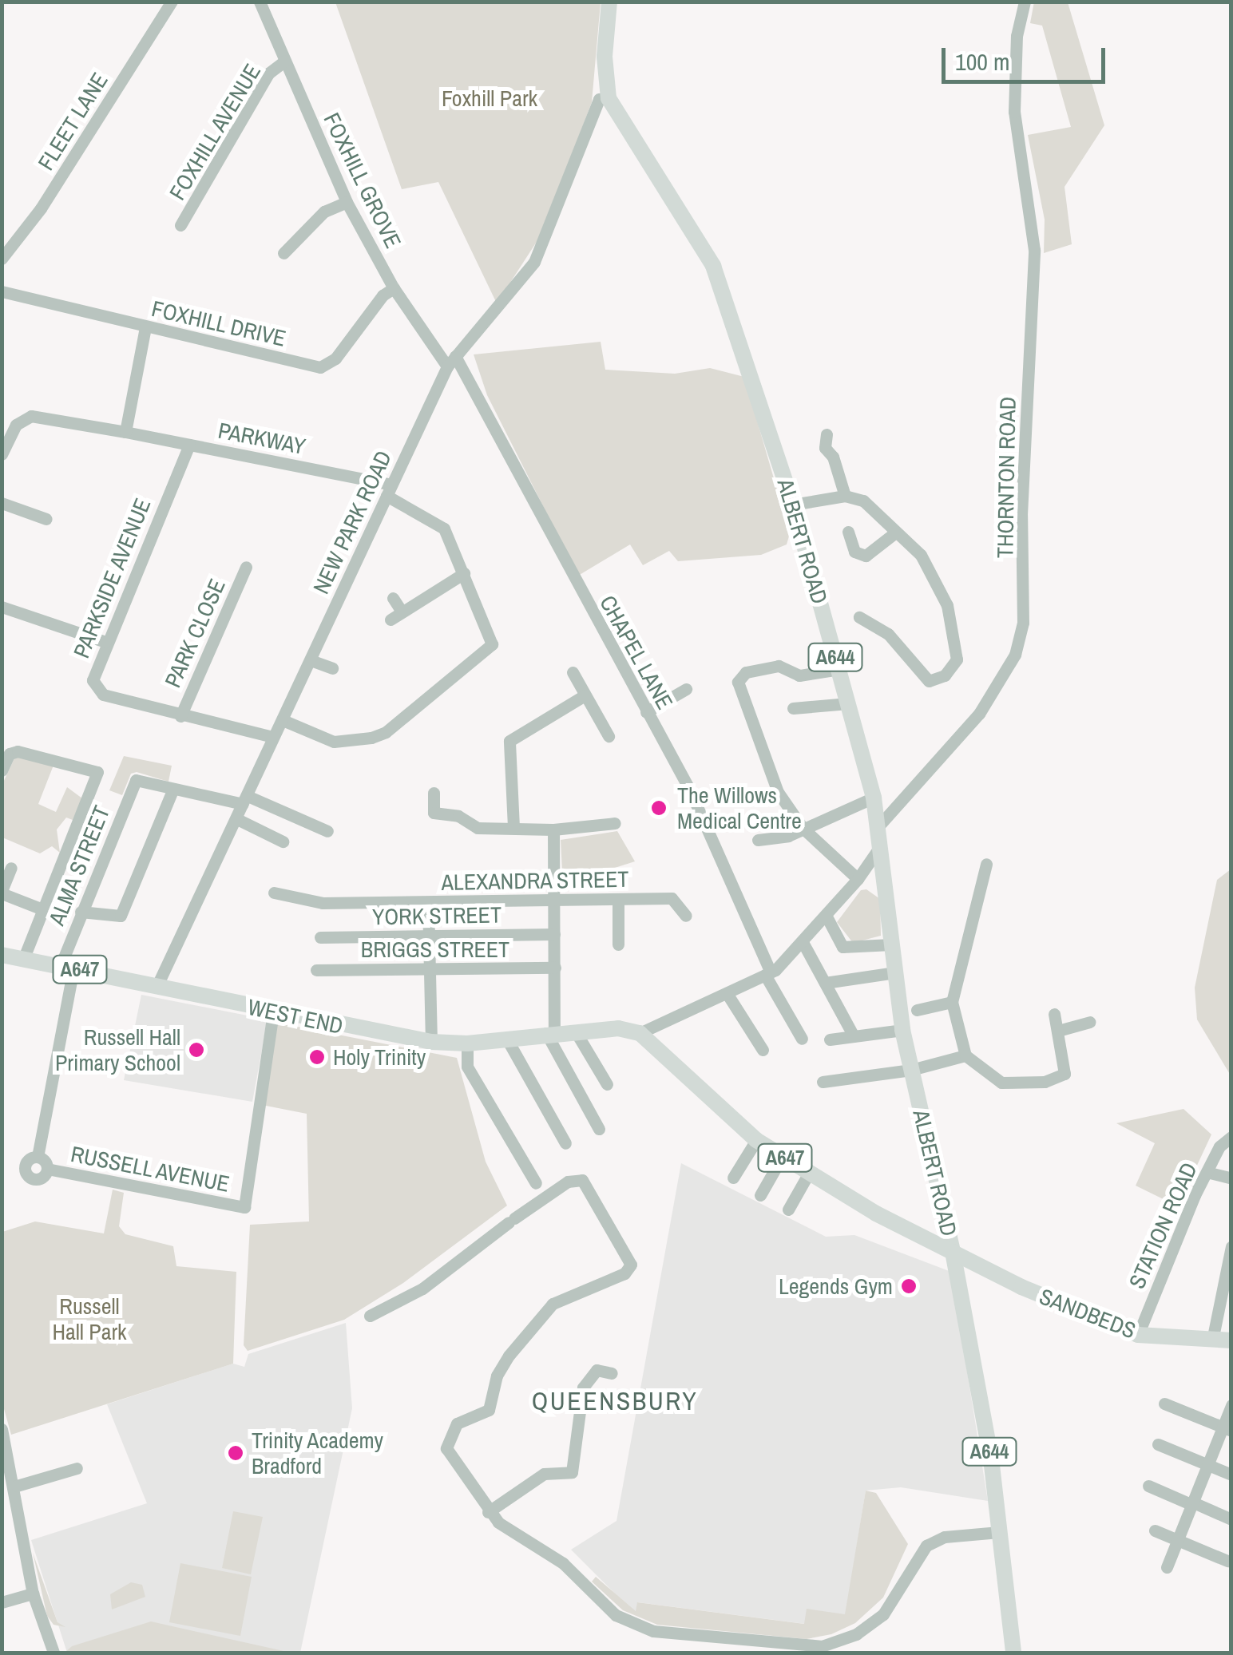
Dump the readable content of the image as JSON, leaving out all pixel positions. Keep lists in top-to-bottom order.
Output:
{
  "streets": {
    "main road": [
      "ALBERT ROAD",
      "A644",
      "A647",
      "WEST END",
      "SANDBEDS"
    ],
    "street": [
      "FLEET LANE",
      "FOXHILL AVENUE",
      "FOXHILL GROVE",
      "FOXHILL DRIVE",
      "PARKWAY",
      "THORNTON ROAD",
      "NEW PARK ROAD",
      "PARKSIDE AVENUE",
      "PARK CLOSE",
      "CHAPEL LANE",
      "ALMA STREET",
      "ALEXANDRA STREET",
      "YORK STREET",
      "BRIGGS STREET",
      "RUSSELL AVENUE",
      "STATION ROAD"
    ]
  },
  "crossings": [
    ["FOXHILL AVENUE", "FOXHILL GROVE"],
    ["FOXHILL GROVE", "FOXHILL DRIVE"],
    ["FOXHILL GROVE", "NEW PARK ROAD"],
    ["FOXHILL GROVE", "CHAPEL LANE"],
    ["PARKWAY", "NEW PARK ROAD"],
    ["PARKWAY", "PARKSIDE AVENUE"],
    ["THORNTON ROAD", "ALBERT ROAD"],
    ["NEW PARK ROAD", "ALBERT ROAD"],
    ["NEW PARK ROAD", "PARKSIDE AVENUE"],
    ["NEW PARK ROAD", "CHAPEL LANE"],
    ["NEW PARK ROAD", "A644"],
    ["NEW PARK ROAD", "WEST END"],
    ["ALBERT ROAD", "A644"],
    ["ALBERT ROAD", "A647"],
    ["ALBERT ROAD", "SANDBEDS"],
    ["PARKSIDE AVENUE", "PARK CLOSE"],
    ["A644", "A647"],
    ["A644", "SANDBEDS"],
    ["ALMA STREET", "WEST END"],
    ["ALMA STREET", "RUSSELL AVENUE"],
    ["A647", "WEST END"],
    ["A647", "SANDBEDS"],
    ["WEST END", "RUSSELL AVENUE"],
    ["STATION ROAD", "SANDBEDS"]
  ],
  "districts": ["QUEENSBURY"],
  "parks": ["Foxhill Park", "Russell Hall Park"],
  "places": [
    "The Willows Medical Centre",
    "Russell Hall Primary School",
    "Holy Trinity",
    "Legends Gym",
    "Trinity Academy Bradford"
  ],
  "scale_bar": "100 m"
}
